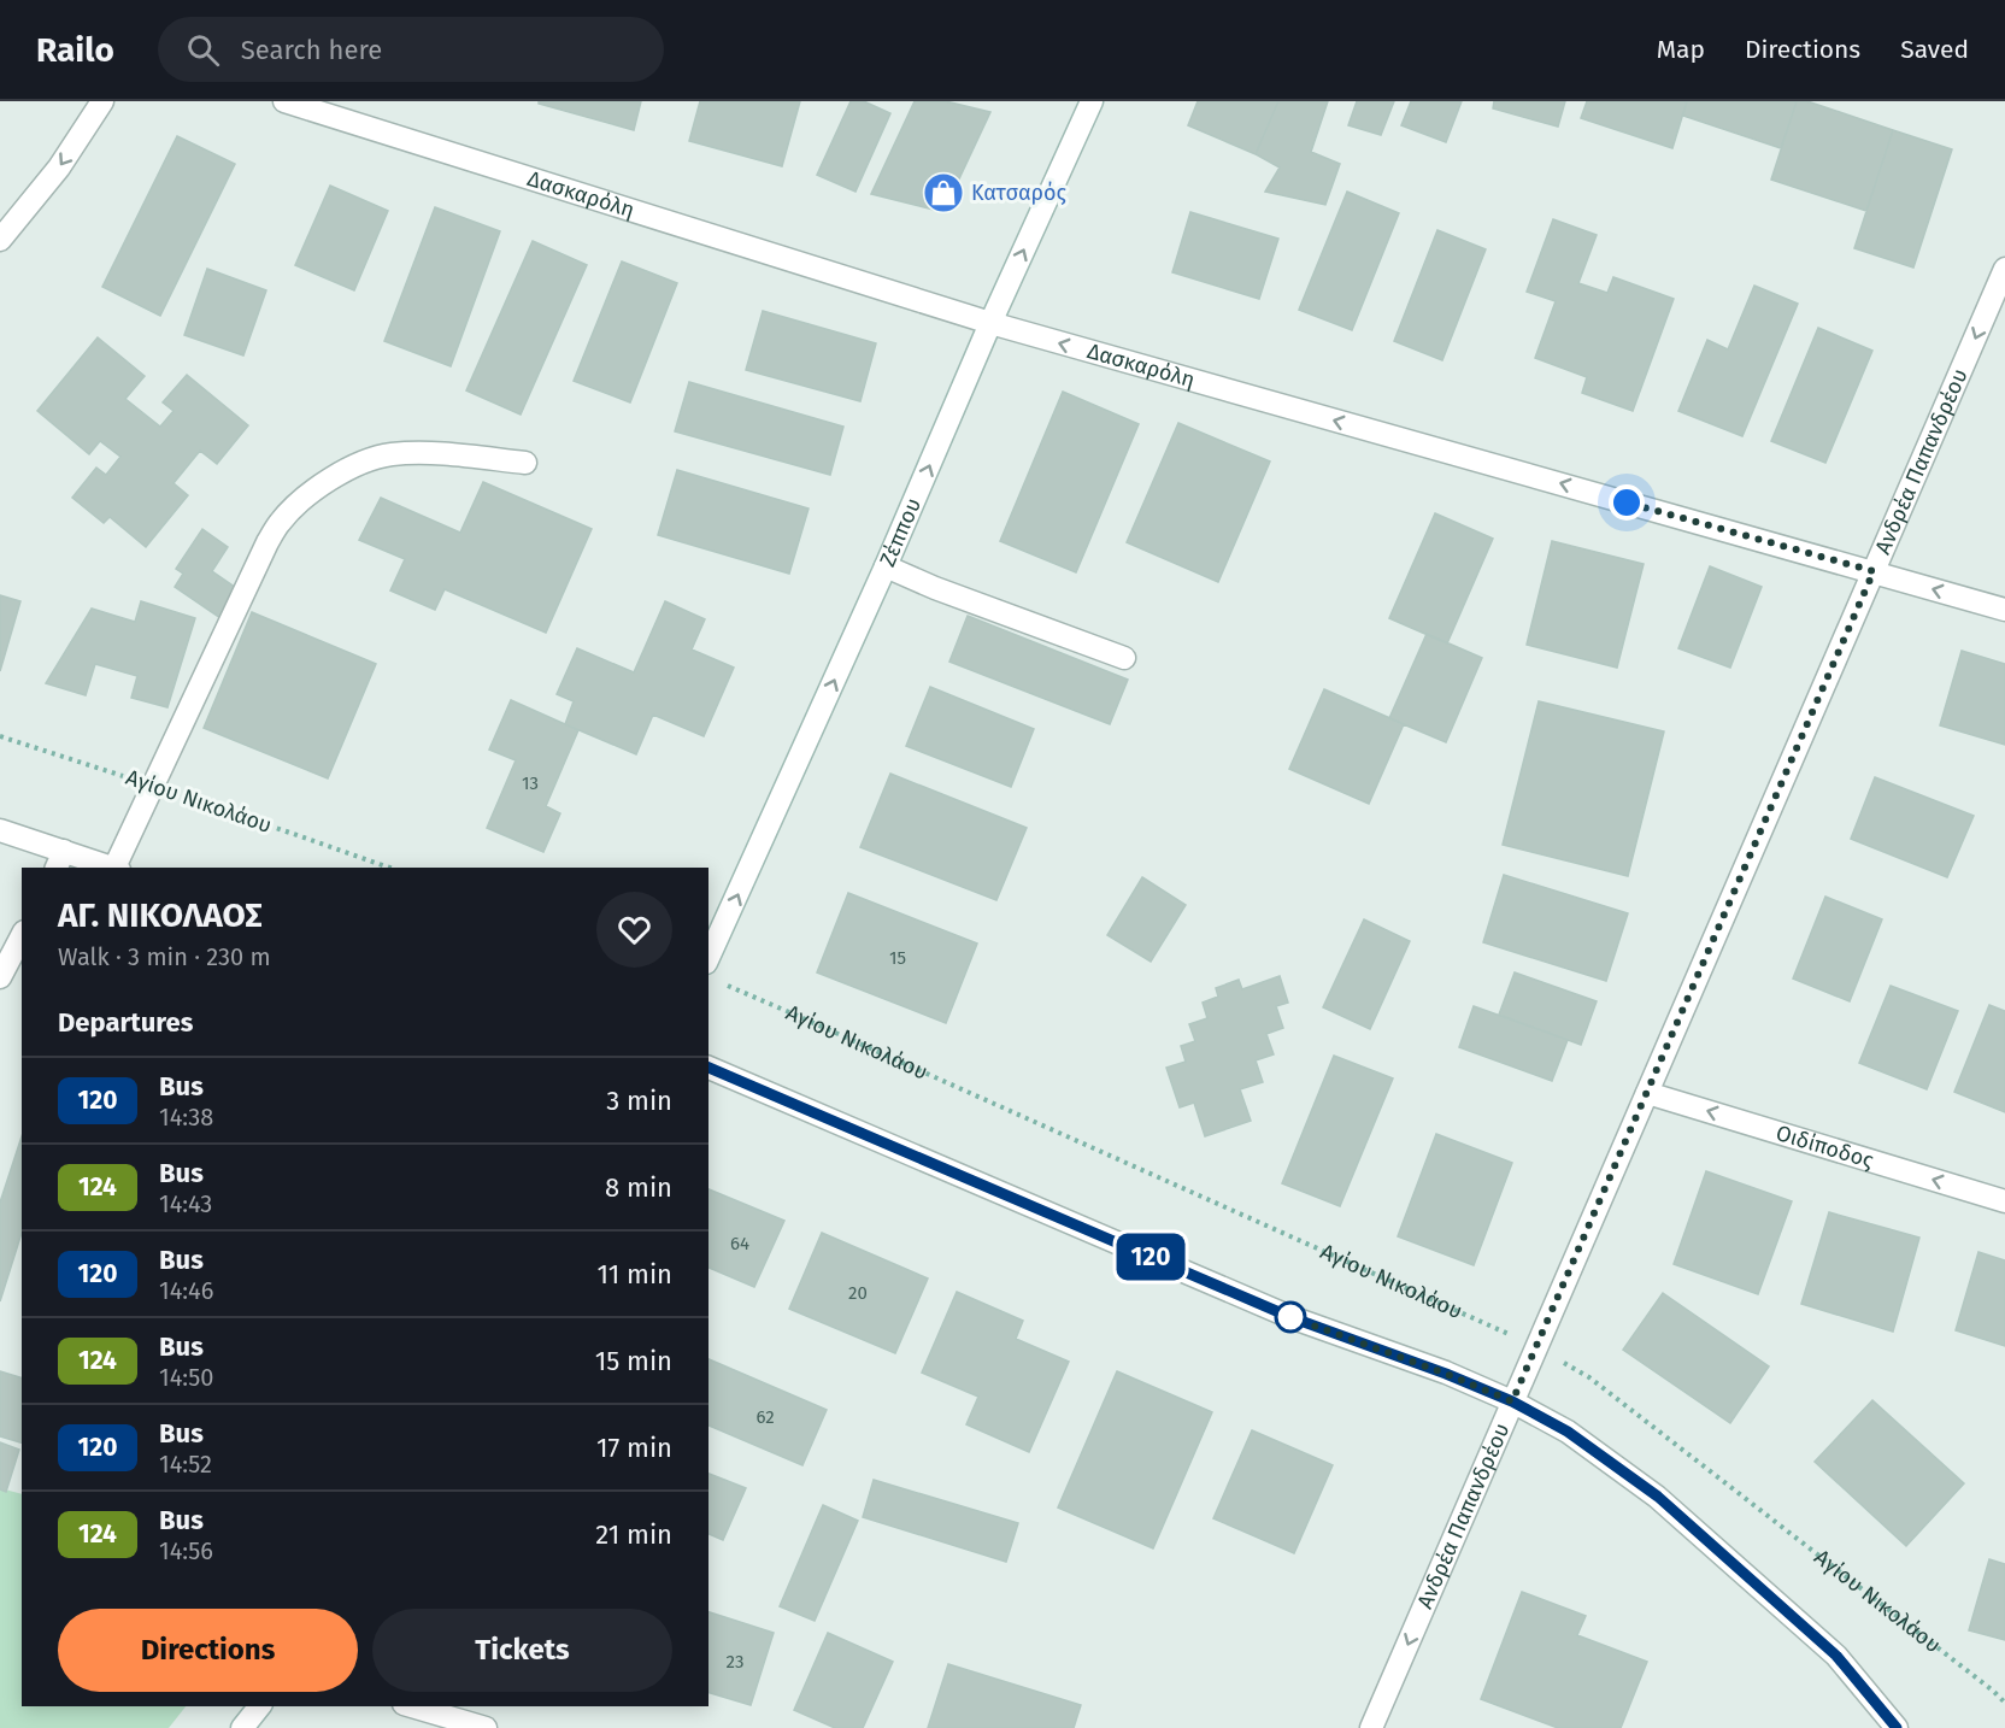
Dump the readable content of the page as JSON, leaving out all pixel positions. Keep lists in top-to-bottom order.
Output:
{
  "streets": {
    "street": [
      "Δασκαρόλη",
      "Ανδρέα Παπανδρέου",
      "Ζέππου",
      "Οιδίποδος"
    ],
    "path": ["Αγίου Νικολάου"]
  },
  "crossings": [
    ["Δασκαρόλη", "Ανδρέα Παπανδρέου"],
    ["Δασκαρόλη", "Ζέππου"],
    ["Ανδρέα Παπανδρέου", "Αγίου Νικολάου"],
    ["Ανδρέα Παπανδρέου", "Οιδίποδος"],
    ["Ζέππου", "Αγίου Νικολάου"]
  ],
  "one_way": [
    "Δασκαρόλη",
    "Ανδρέα Παπανδρέου",
    "Ζέππου",
    "Οιδίποδος"
  ],
  "places": {
    "shop": ["Κατσαρός"]
  },
  "lines": ["bus line 120"],
  "house_numbers": [
    "13",
    "15",
    "64",
    "20",
    "62",
    "23"
  ],
  "page": {
    "header": "Railo",
    "search": "Search here",
    "nav": ["Map", "Directions", "Saved"],
    "on_map": "120",
    "heading": [
      ["ΑΓ. ΝΙΚΟΛΑΟΣ", "Walk · 3 min · 230 m"],
      "Departures"
    ],
    "list": [
      {
        "mark": "120",
        "name": "Bus",
        "note": "14:38",
        "value": "3 min"
      },
      {
        "mark": "124",
        "name": "Bus",
        "note": "14:43",
        "value": "8 min"
      },
      {
        "mark": "120",
        "name": "Bus",
        "note": "14:46",
        "value": "11 min"
      },
      {
        "mark": "124",
        "name": "Bus",
        "note": "14:50",
        "value": "15 min"
      },
      {
        "mark": "120",
        "name": "Bus",
        "note": "14:52",
        "value": "17 min"
      },
      {
        "mark": "124",
        "name": "Bus",
        "note": "14:56",
        "value": "21 min"
      }
    ],
    "buttons": ["Directions", "Tickets"]
  }
}
